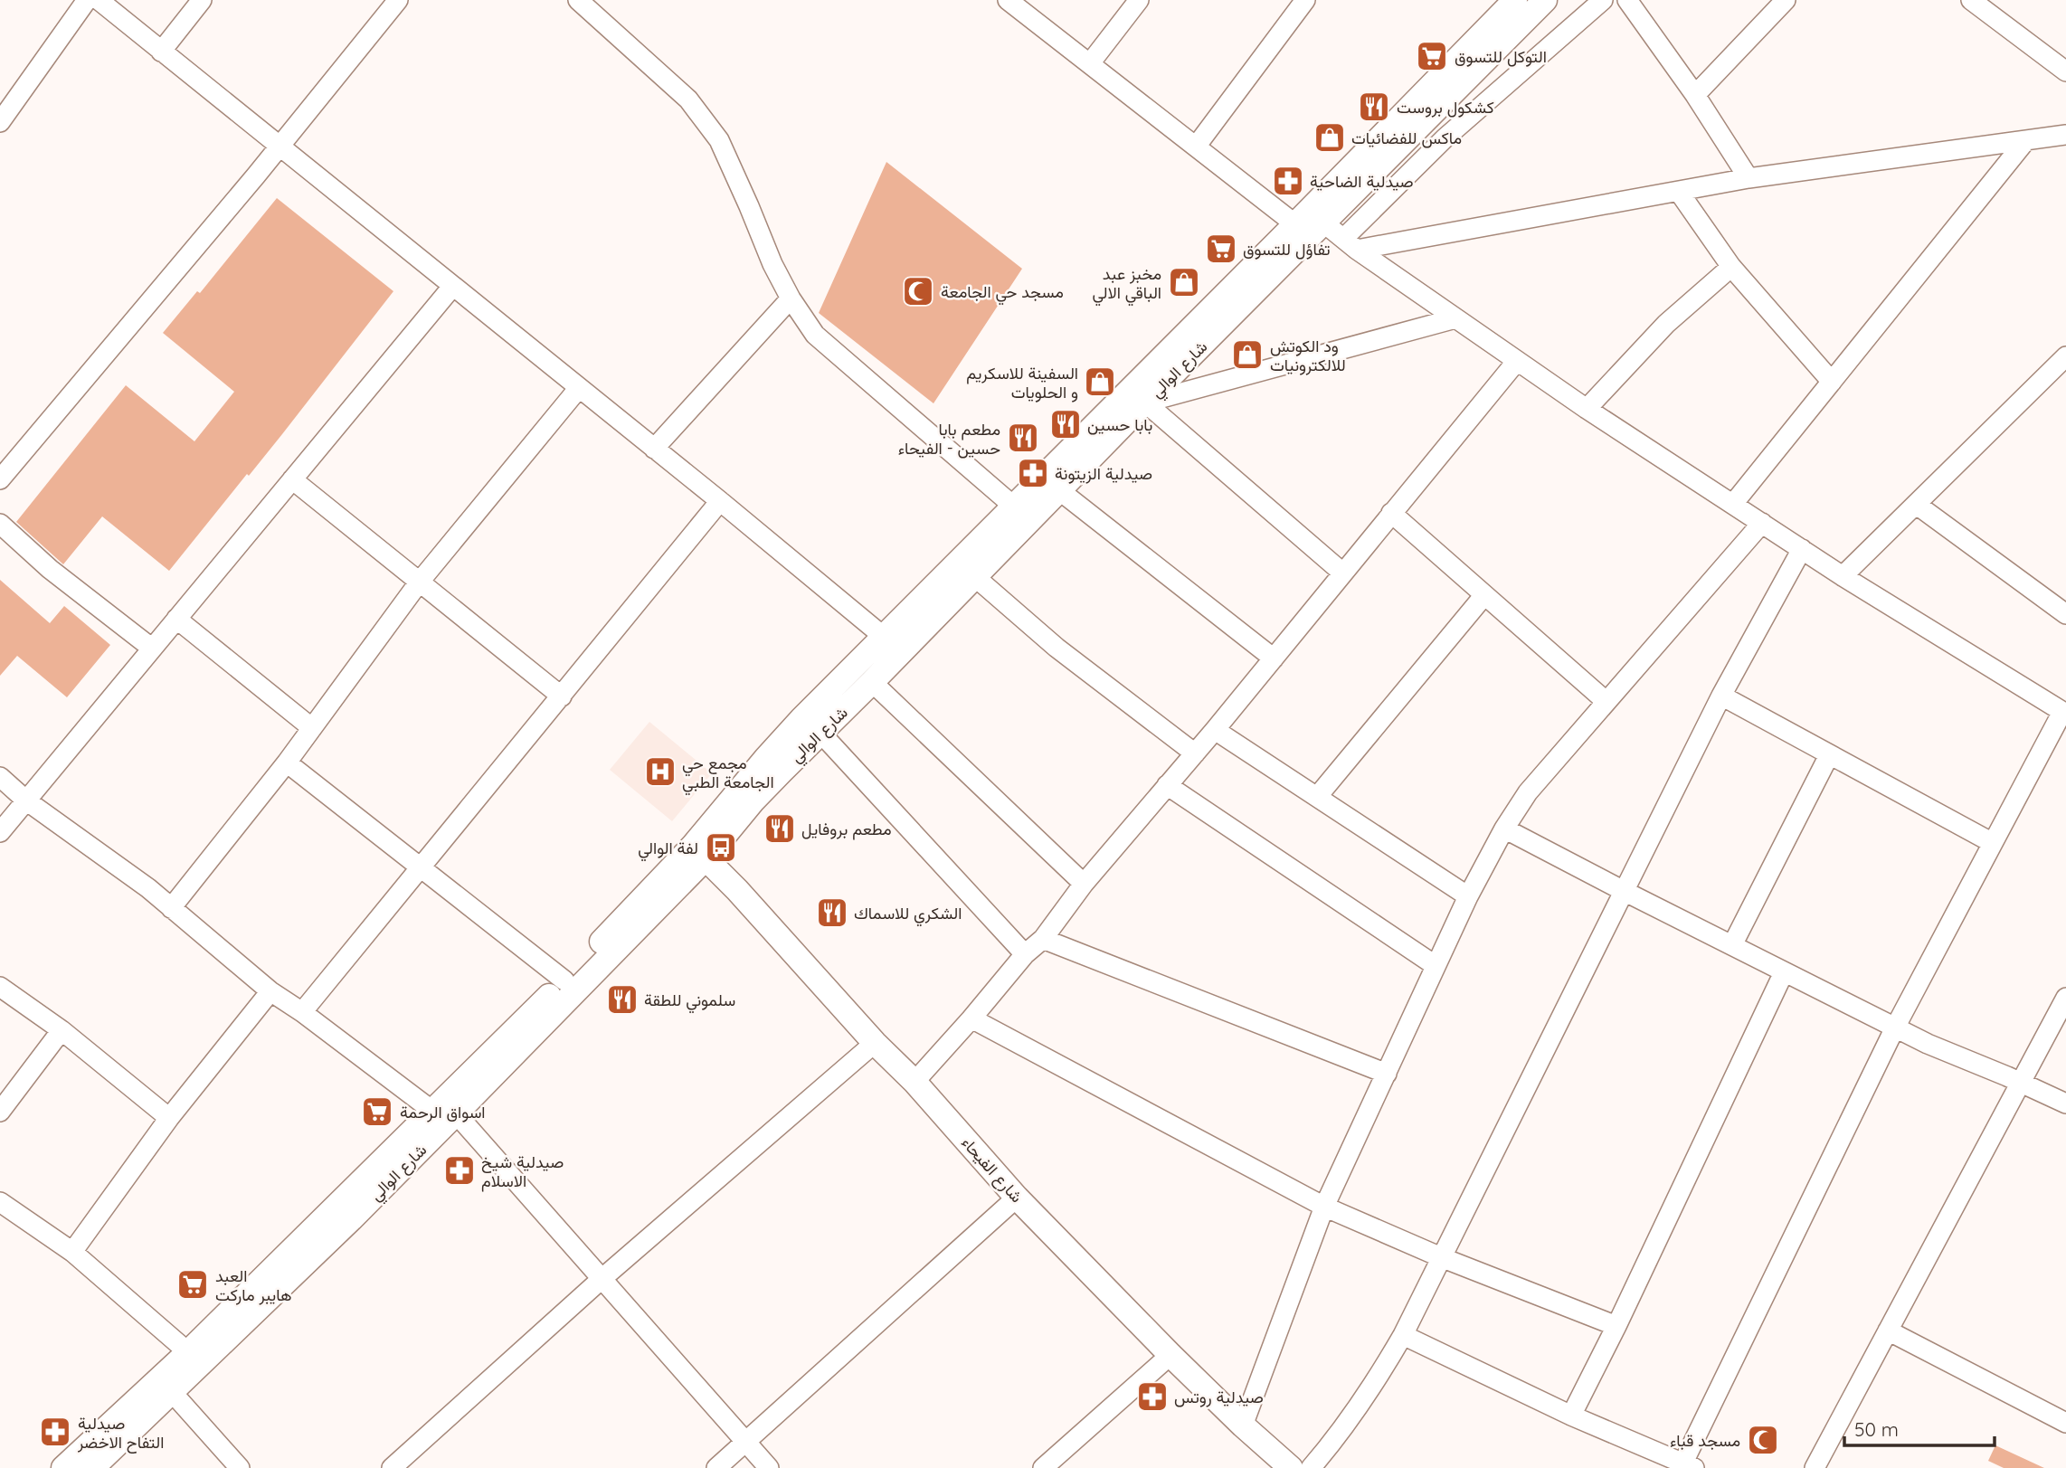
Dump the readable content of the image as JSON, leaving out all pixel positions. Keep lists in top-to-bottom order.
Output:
{
  "streets": {
    "street": ["شارع الوالي", "شارع الفيحاء"]
  },
  "crossings": [
    ["شارع الوالي", "شارع الفيحاء"]
  ],
  "places": {
    "supermarket": [
      "التوكل للتسوق",
      "تفاؤل للتسوق",
      "اسواق الرحمة",
      "العبد هايبر ماركت"
    ],
    "restaurant": [
      "كشكول بروست",
      "بابا حسين",
      "مطعم بابا حسين - الفيحاء",
      "مطعم بروفايل",
      "الشكري للاسماك",
      "سلموني للطقة"
    ],
    "shop": [
      "ماكس للفضائيات",
      "مخبز عبد الباقي الالي",
      "ود الكوتش للالكترونيات",
      "السفينة للاسكريم و الحلويات"
    ],
    "pharmacy": [
      "صيدلية الضاحية",
      "صيدلية الزيتونة",
      "صيدلية شيخ الاسلام",
      "صيدلية روتس",
      "صيدلية التفاح الاخضر"
    ],
    "mosque": ["مسجد حي الجامعة", "مسجد قباء"],
    "hospital": ["مجمع حي الجامعة الطبي"],
    "bus stop": ["لفة الوالي"]
  },
  "scale_bar": "50 m"
}
